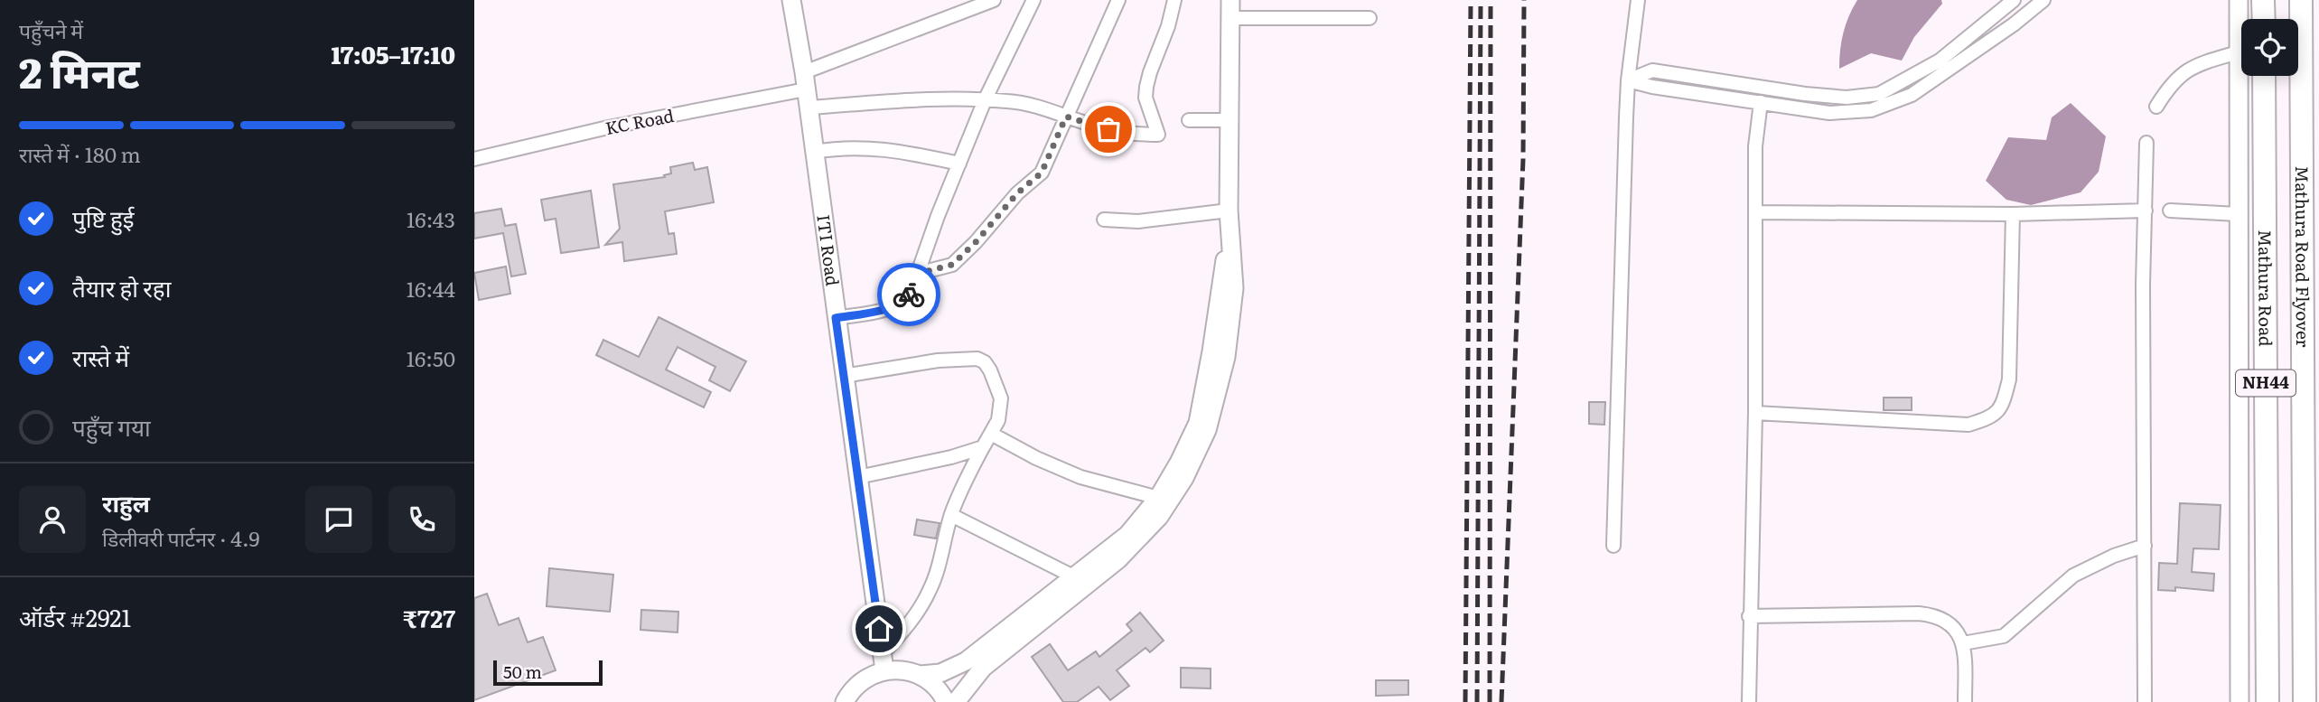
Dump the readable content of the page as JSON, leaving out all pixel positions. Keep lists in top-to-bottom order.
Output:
{
  "streets": {
    "highway": ["Mathura Road Flyover", "Mathura Road", "NH44"],
    "street": ["KC Road", "ITI Road"]
  },
  "crossings": [
    ["KC Road", "ITI Road"]
  ],
  "scale_bar": "50 m",
  "page": {
    "heading": ["2 मिनट", "पहुँचने में", "17:05–17:10"],
    "panel": [
      "राहुल",
      "डिलीवरी पार्टनर · 4.9",
      "ऑर्डर #2921",
      "₹727"
    ],
    "bar": "रास्ते में · 180 m",
    "list": [
      ["पुष्टि हुई", "16:43"],
      ["तैयार हो रहा", "16:44"],
      ["रास्ते में", "16:50"],
      "पहुँच गया"
    ],
    "scale": "50 m"
  }
}
